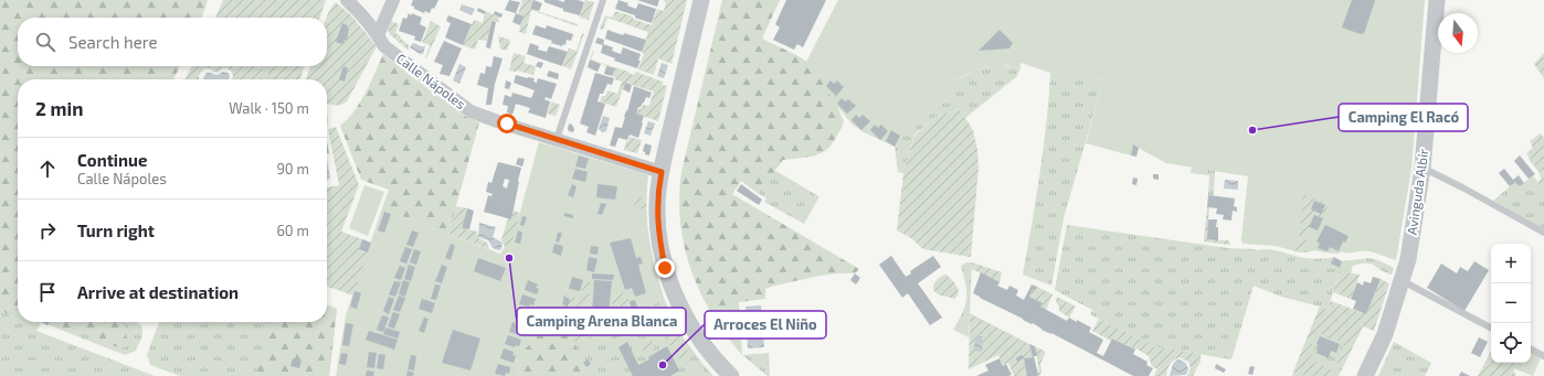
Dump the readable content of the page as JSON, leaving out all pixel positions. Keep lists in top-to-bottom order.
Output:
{
  "streets": {
    "street": ["Calle Nápoles", "Avinguda Albir"]
  },
  "places": ["Camping El Racó", "Camping Arena Blanca", "Arroces El Niño"],
  "north": "bottom",
  "page": {
    "search": "Search here",
    "heading": ["2 min", "Walk · 150 m"],
    "list": [
      ["Continue", "Calle Nápoles", "90 m"],
      ["Turn right", "60 m"],
      "Arrive at destination"
    ],
    "map_buttons": ["+", "−"]
  }
}
